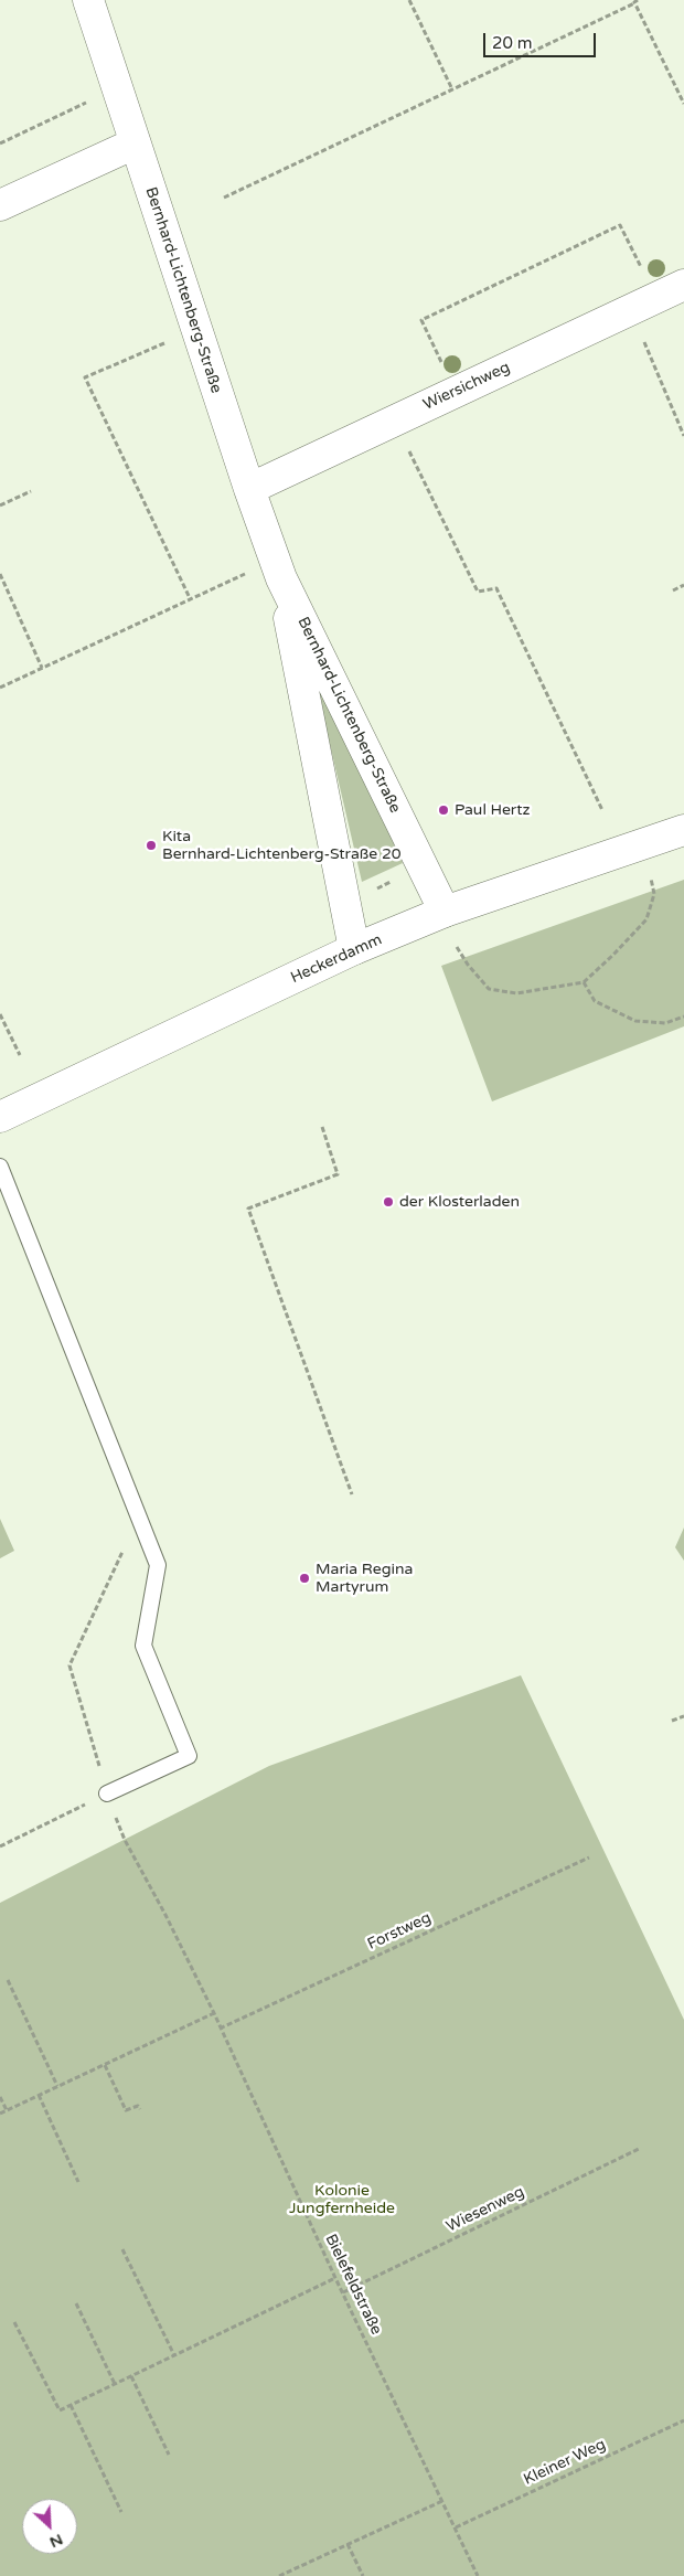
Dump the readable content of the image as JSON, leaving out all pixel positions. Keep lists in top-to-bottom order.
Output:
{
  "streets": {
    "street": ["Bernhard-Lichtenberg-Straße", "Wiersichweg", "Heckerdamm"],
    "path": [
      "Forstweg",
      "Wiesenweg",
      "Bielefeldstraße",
      "Kleiner Weg"
    ]
  },
  "crossings": [
    ["Bernhard-Lichtenberg-Straße", "Wiersichweg"],
    ["Bernhard-Lichtenberg-Straße", "Heckerdamm"],
    ["Forstweg", "Bielefeldstraße"],
    ["Wiesenweg", "Bielefeldstraße"],
    ["Bielefeldstraße", "Kleiner Weg"]
  ],
  "parks": ["Kolonie Jungfernheide"],
  "places": [
    "Paul Hertz",
    "Kita Bernhard-Lichtenberg-Straße 20",
    "der Klosterladen",
    "Maria Regina Martyrum"
  ],
  "scale_bar": "20 m",
  "north": "bottom right"
}
